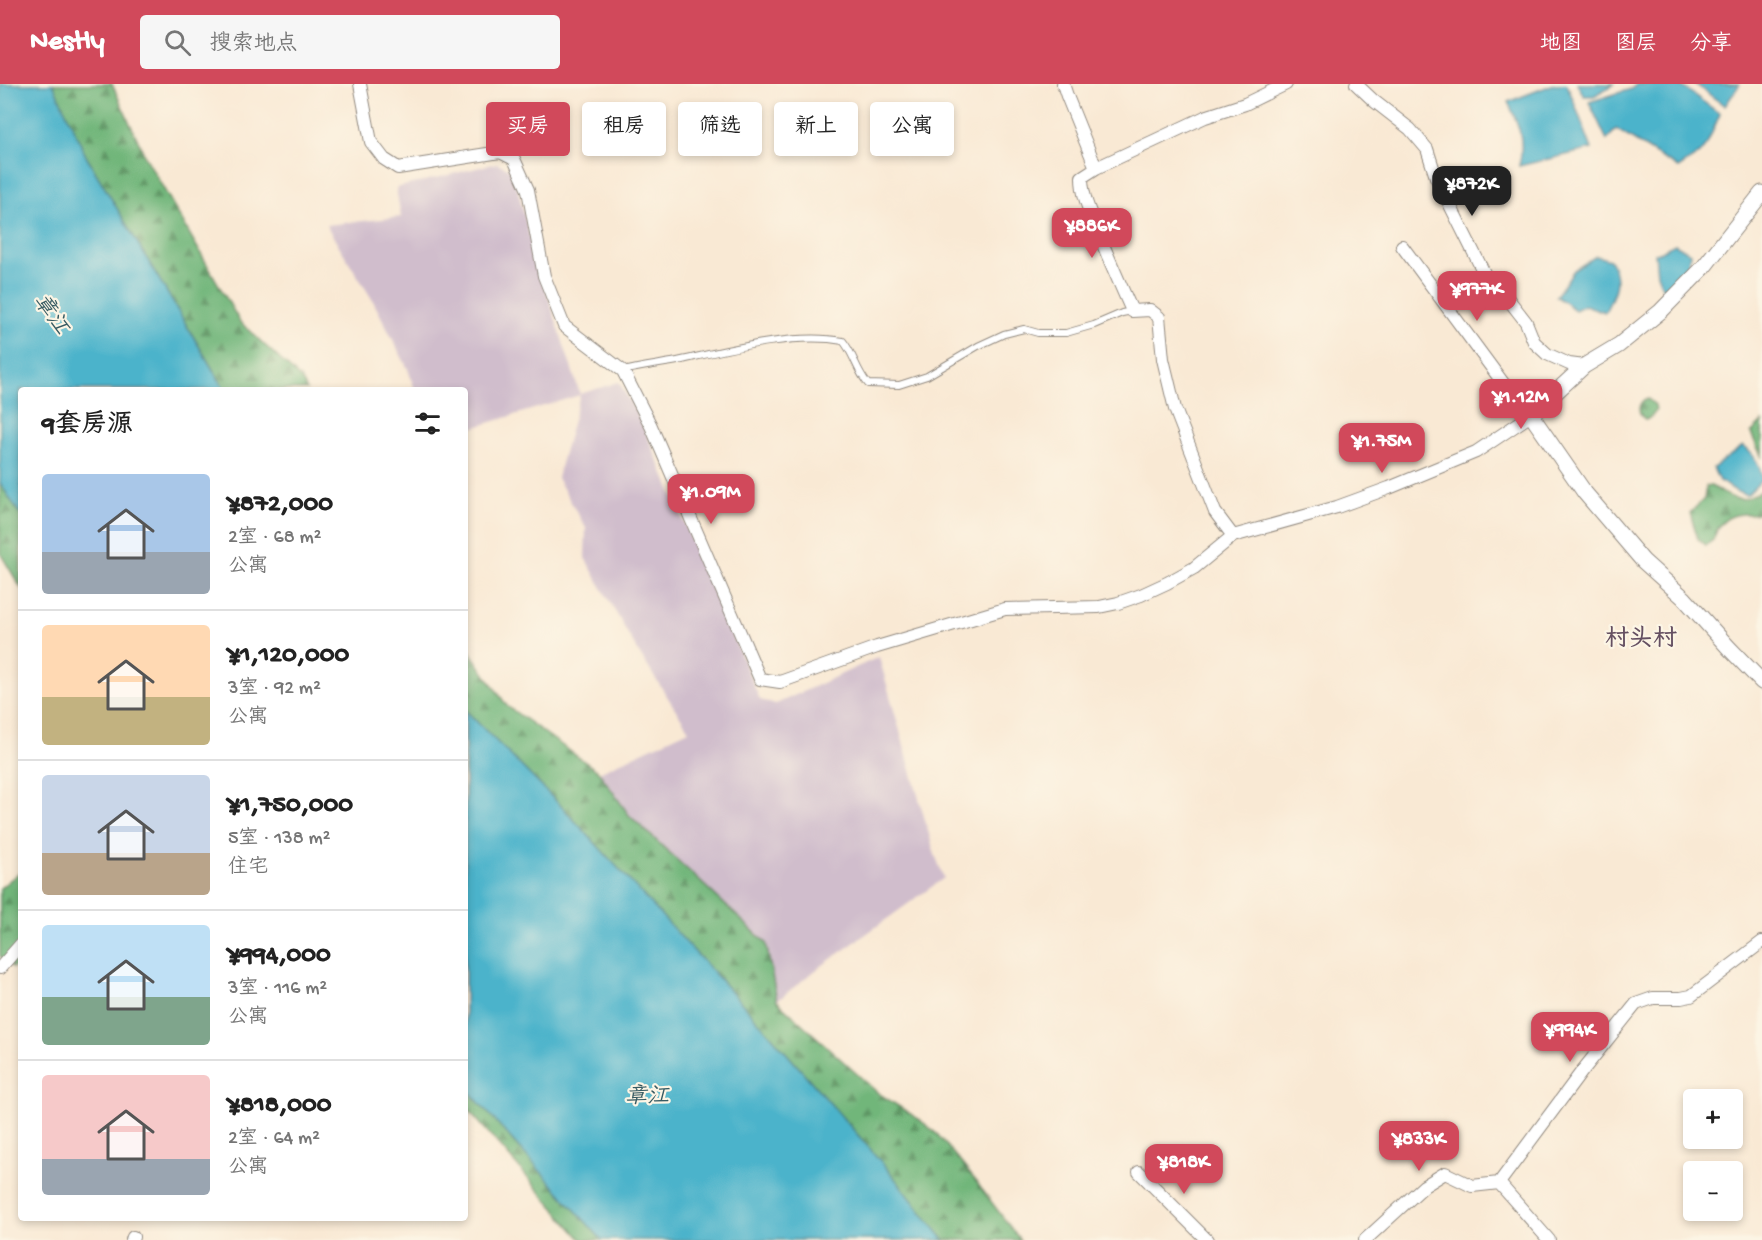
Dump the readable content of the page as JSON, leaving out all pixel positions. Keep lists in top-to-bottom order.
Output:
{
  "districts": ["村头村"],
  "water": ["章江"],
  "page": {
    "header": "Nestly",
    "search": "搜索地点",
    "nav": ["地图", "图层", "分享"],
    "chip": [
      "买房",
      "租房",
      "筛选",
      "新上",
      "公寓"
    ],
    "price": [
      "¥872K",
      "¥886K",
      "¥977K",
      "¥1.12M",
      "¥1.75M",
      "¥1.09M",
      "¥994K",
      "¥833K",
      "¥818K"
    ],
    "heading": "9套房源",
    "list": [
      {
        "name": "¥872,000",
        "note": "2室 · 68 m² · 公寓"
      },
      {
        "name": "¥1,120,000",
        "note": "3室 · 92 m² · 公寓"
      },
      {
        "name": "¥1,750,000",
        "note": "5室 · 138 m² · 住宅"
      },
      {
        "name": "¥994,000",
        "note": "3室 · 116 m² · 公寓"
      },
      {
        "name": "¥818,000",
        "note": "2室 · 64 m² · 公寓"
      }
    ],
    "map_buttons": ["+", "−"]
  }
}
